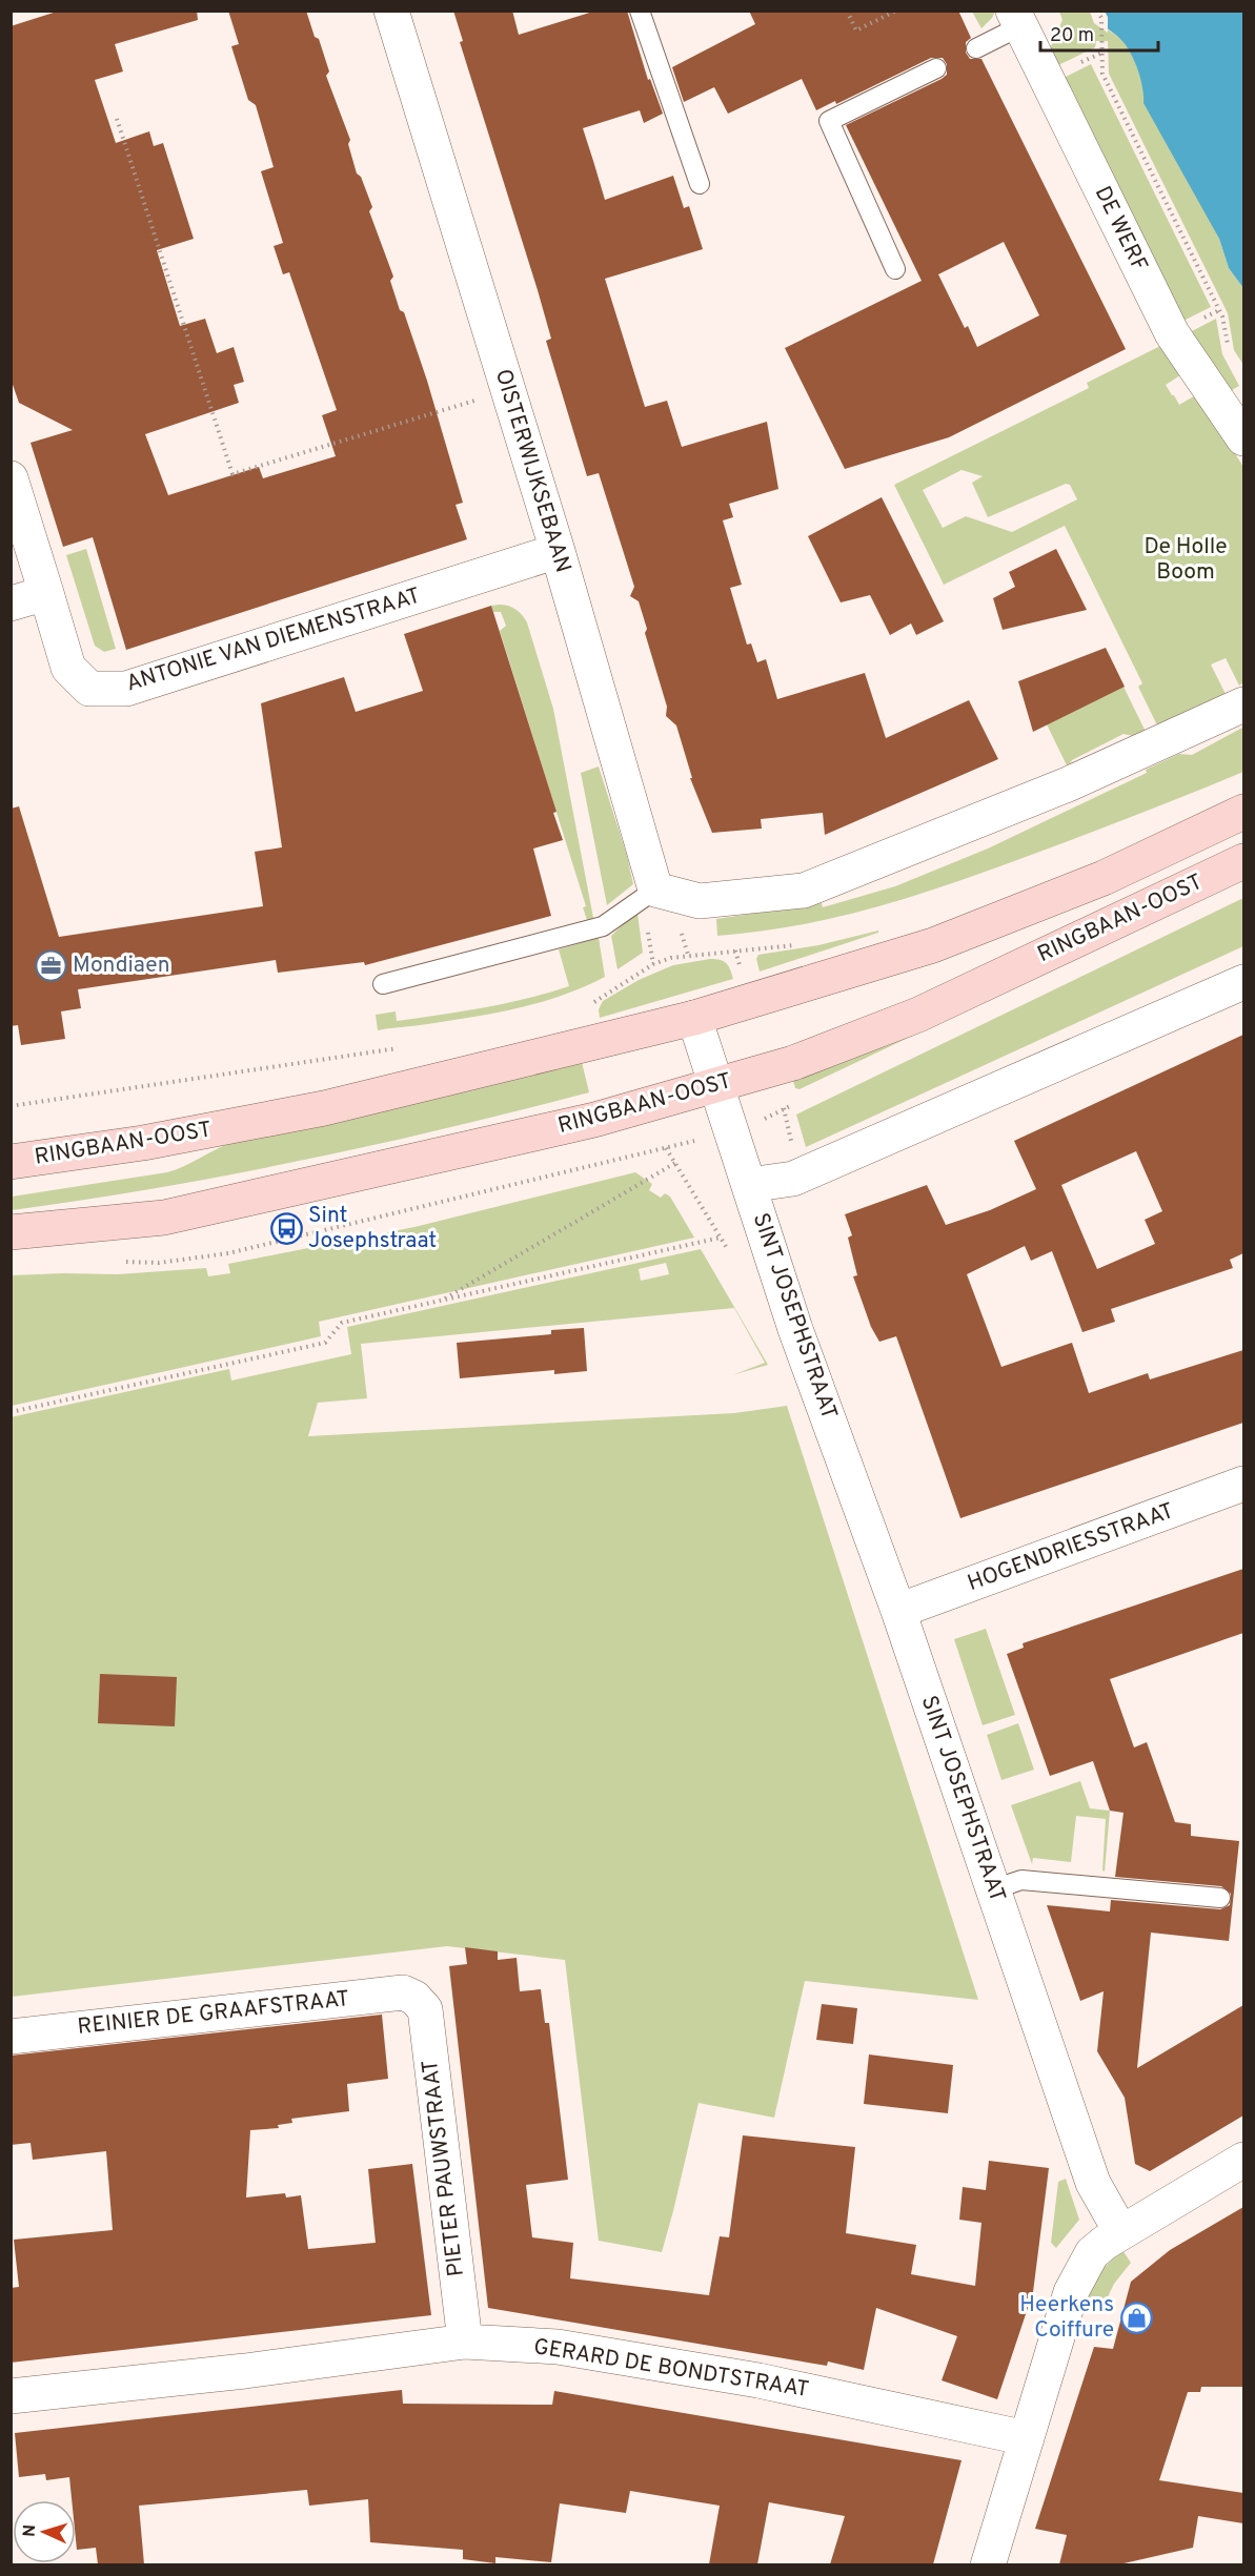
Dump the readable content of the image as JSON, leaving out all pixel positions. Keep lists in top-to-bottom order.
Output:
{
  "streets": {
    "main road": ["RINGBAAN-OOST"],
    "street": [
      "DE WERF",
      "OISTERWIJKSEBAAN",
      "ANTONIE VAN DIEMENSTRAAT",
      "SINT JOSEPHSTRAAT",
      "HOGENDRIESSTRAAT",
      "REINIER DE GRAAFSTRAAT",
      "PIETER PAUWSTRAAT",
      "GERARD DE BONDTSTRAAT"
    ]
  },
  "crossings": [
    ["OISTERWIJKSEBAAN", "ANTONIE VAN DIEMENSTRAAT"],
    ["RINGBAAN-OOST", "SINT JOSEPHSTRAAT"],
    ["SINT JOSEPHSTRAAT", "HOGENDRIESSTRAAT"],
    ["REINIER DE GRAAFSTRAAT", "PIETER PAUWSTRAAT"],
    ["PIETER PAUWSTRAAT", "GERARD DE BONDTSTRAAT"]
  ],
  "parks": ["De Holle Boom"],
  "places": {
    "office": ["Mondiaen"],
    "bus stop": ["Sint Josephstraat"],
    "shop": ["Heerkens Coiffure"]
  },
  "scale_bar": "20 m",
  "north": "left"
}
